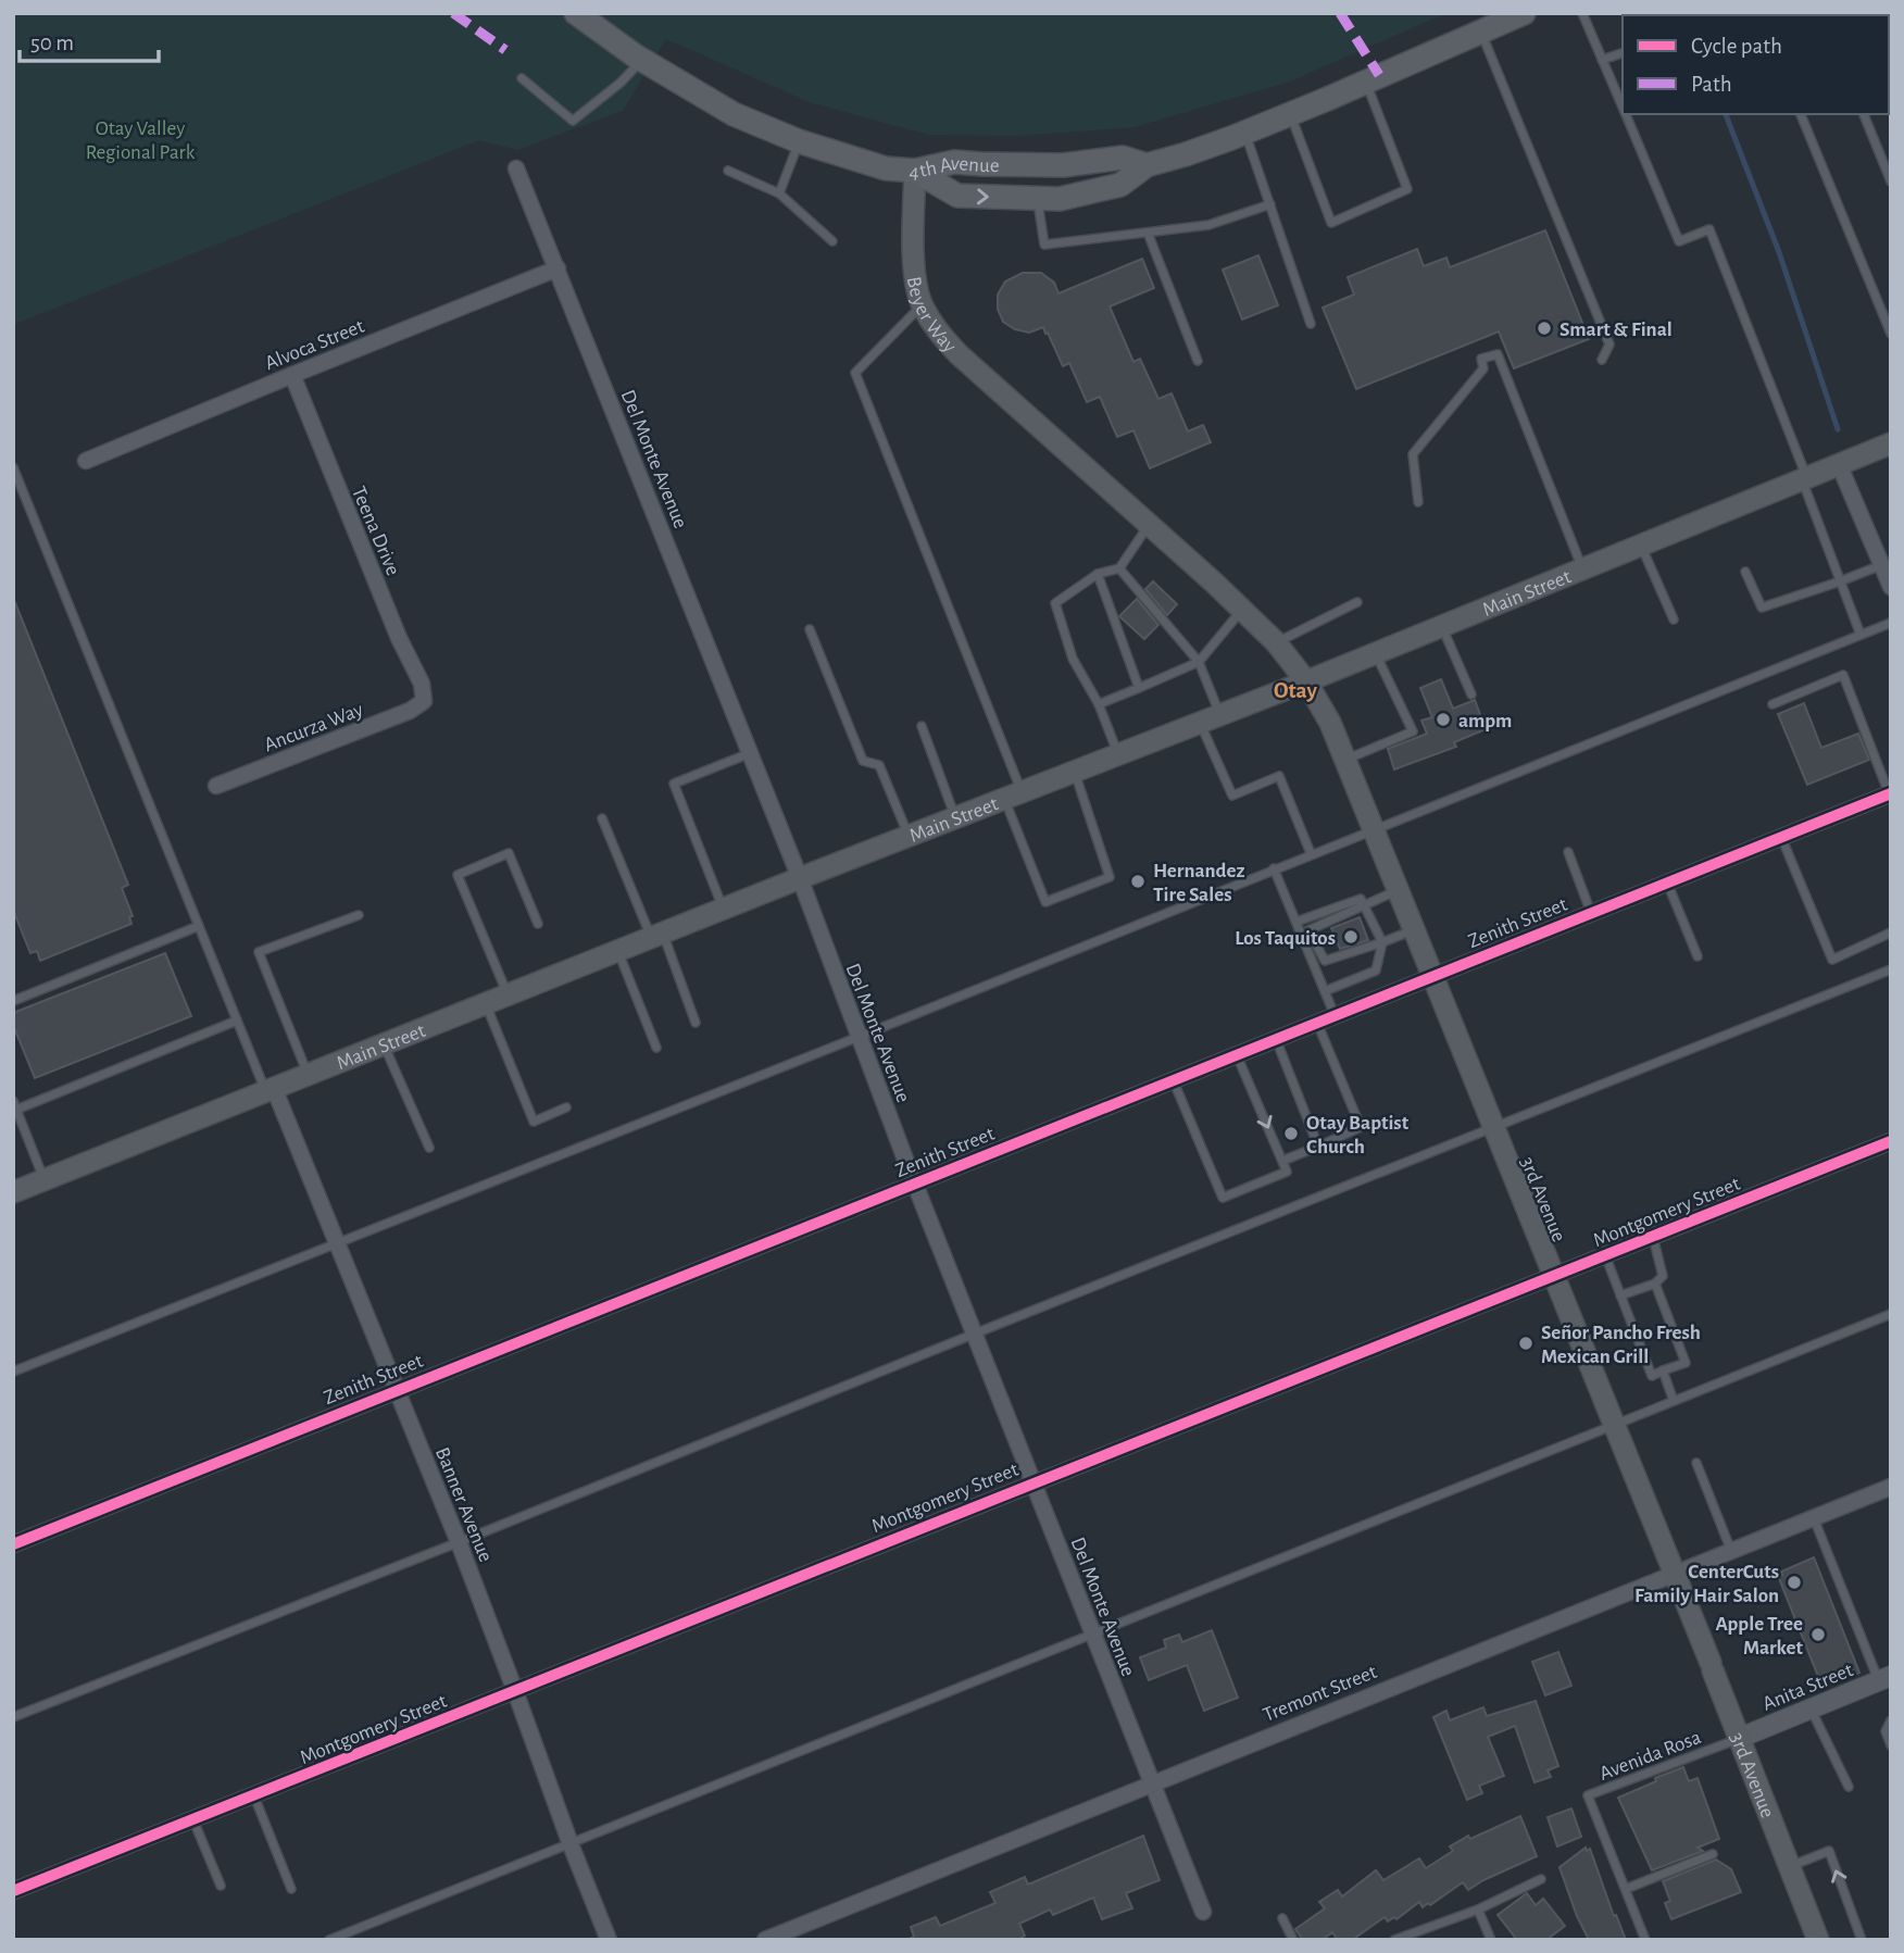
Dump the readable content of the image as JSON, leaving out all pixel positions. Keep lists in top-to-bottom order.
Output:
{
  "streets": {
    "main road": [
      "4th Avenue",
      "Beyer Way",
      "Main Street",
      "3rd Avenue"
    ],
    "street": [
      "Alvoca Street",
      "Del Monte Avenue",
      "Teena Drive",
      "Ancurza Way",
      "Zenith Street",
      "Montgomery Street",
      "Banner Avenue",
      "Anita Street",
      "Tremont Street"
    ],
    "lane": ["Avenida Rosa"]
  },
  "crossings": [
    ["4th Avenue", "Beyer Way"],
    ["Beyer Way", "Main Street"],
    ["Beyer Way", "3rd Avenue"],
    ["Alvoca Street", "Del Monte Avenue"],
    ["Alvoca Street", "Teena Drive"],
    ["Del Monte Avenue", "Main Street"],
    ["Del Monte Avenue", "Zenith Street"],
    ["Del Monte Avenue", "Montgomery Street"],
    ["Del Monte Avenue", "Tremont Street"],
    ["Teena Drive", "Ancurza Way"],
    ["Main Street", "3rd Avenue"],
    ["Main Street", "Banner Avenue"],
    ["Zenith Street", "3rd Avenue"],
    ["Zenith Street", "Banner Avenue"],
    ["3rd Avenue", "Montgomery Street"],
    ["3rd Avenue", "Anita Street"],
    ["3rd Avenue", "Tremont Street"],
    ["3rd Avenue", "Avenida Rosa"],
    ["Montgomery Street", "Banner Avenue"],
    ["Anita Street", "Avenida Rosa"]
  ],
  "districts": ["Otay"],
  "parks": ["Otay Valley Regional Park"],
  "places": [
    "Smart & Final",
    "ampm",
    "Hernandez Tire Sales",
    "Los Taquitos",
    "Otay Baptist Church",
    "Señor Pancho Fresh Mexican Grill",
    "CenterCuts Family Hair Salon",
    "Apple Tree Market"
  ],
  "legend": ["Cycle path", "Path"],
  "scale_bar": "50 m"
}
